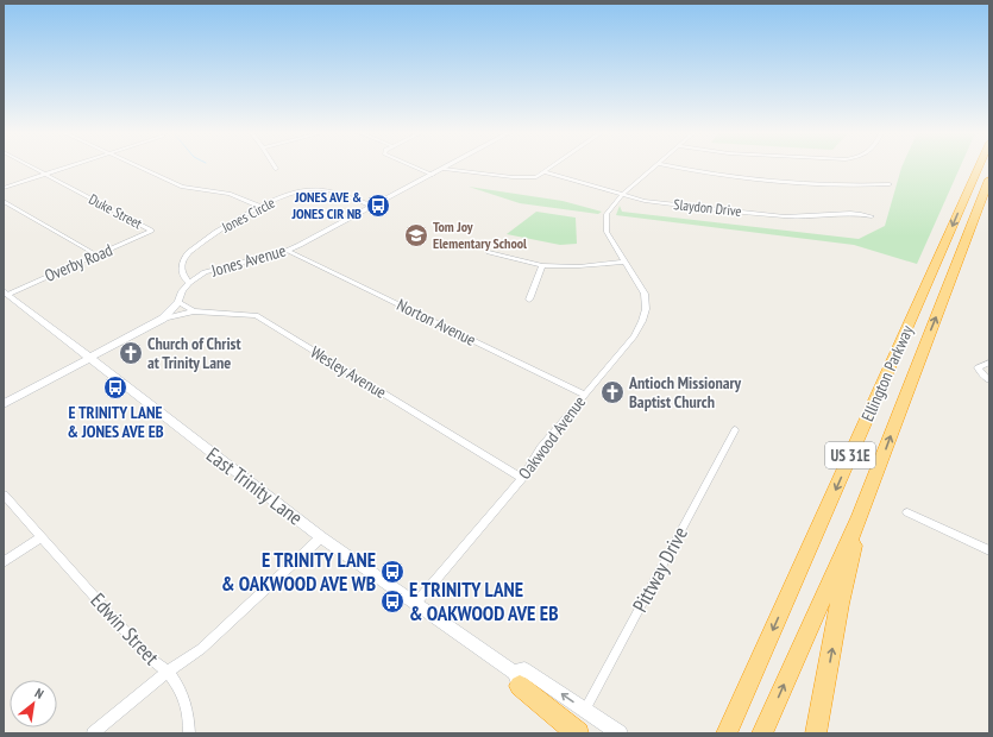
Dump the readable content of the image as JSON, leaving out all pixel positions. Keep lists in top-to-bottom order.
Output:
{
  "streets": {
    "highway": ["Ellington Parkway", "US 31E"],
    "street": [
      "Slaydon Drive",
      "Duke Street",
      "Jones Circle",
      "Jones Avenue",
      "Overby Road",
      "Norton Avenue",
      "Wesley Avenue",
      "Oakwood Avenue",
      "East Trinity Lane",
      "Pittway Drive",
      "Edwin Street"
    ]
  },
  "crossings": [
    ["Slaydon Drive", "Oakwood Avenue"],
    ["Duke Street", "Overby Road"],
    ["Jones Circle", "Jones Avenue"],
    ["Jones Avenue", "Norton Avenue"],
    ["Jones Avenue", "Wesley Avenue"],
    ["Jones Avenue", "East Trinity Lane"],
    ["Overby Road", "East Trinity Lane"],
    ["Norton Avenue", "Oakwood Avenue"],
    ["Wesley Avenue", "Oakwood Avenue"],
    ["Oakwood Avenue", "East Trinity Lane"],
    ["East Trinity Lane", "Pittway Drive"],
    ["East Trinity Lane", "Edwin Street"]
  ],
  "places": {
    "bus stop": [
      "JONES AVE & JONES CIR NB",
      "E TRINITY LANE & JONES AVE EB",
      "E TRINITY LANE & OAKWOOD AVE WB",
      "E TRINITY LANE & OAKWOOD AVE EB"
    ],
    "school or university": ["Tom Joy Elementary School"],
    "church": ["Church of Christ at Trinity Lane", "Antioch Missionary Baptist Church"]
  },
  "north": "top right"
}
